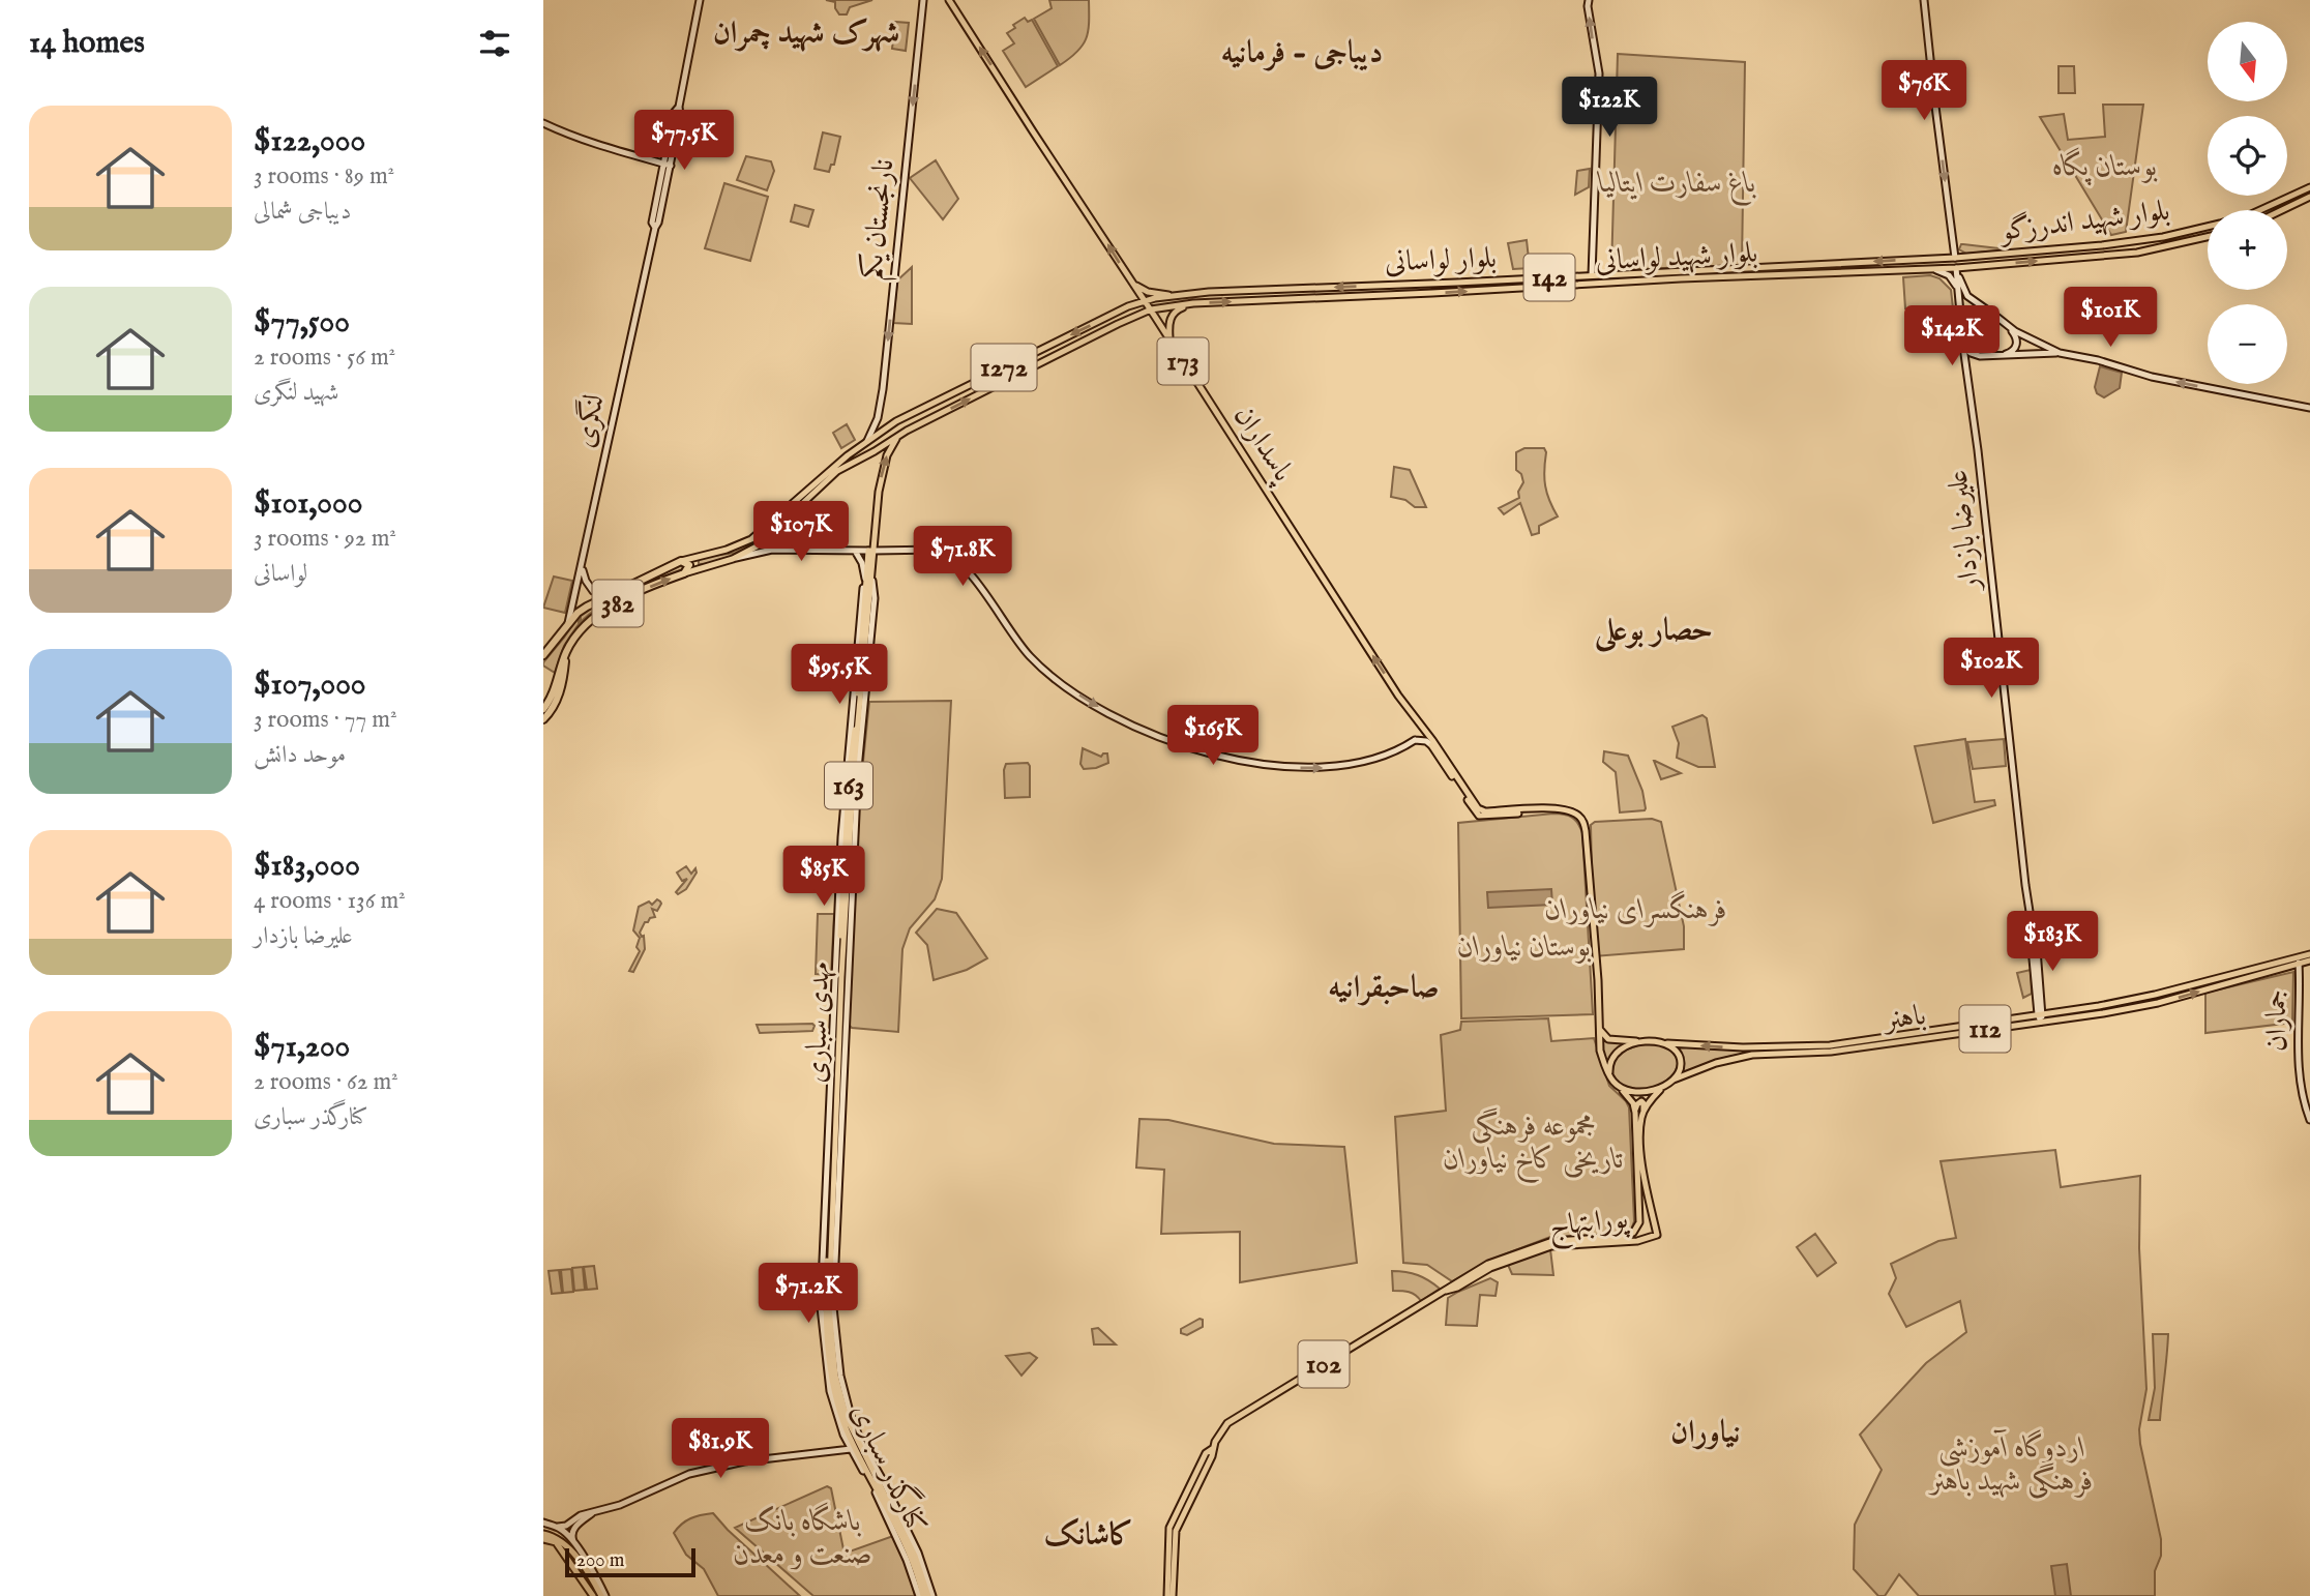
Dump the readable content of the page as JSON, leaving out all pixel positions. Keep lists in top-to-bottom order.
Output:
{
  "streets": {
    "highway": ["382"],
    "main road": [
      "نارنجستان یکم",
      "بلوار شهید اندرزگو",
      "بلوار شهید لواسانی",
      "بلوار لواسانی",
      "142",
      "173",
      "1272",
      "لنگری",
      "پاسداران",
      "علیرضا بازدار",
      "163",
      "باهنر",
      "جماران",
      "مهدی سباری",
      "112",
      "پورابتهاج",
      "102",
      "کنارگذر سباری"
    ]
  },
  "crossings": [
    ["نارنجستان یکم", "1272"],
    ["نارنجستان یکم", "382"],
    ["بلوار شهید اندرزگو", "بلوار لواسانی"],
    ["بلوار شهید اندرزگو", "142"],
    ["بلوار شهید اندرزگو", "علیرضا بازدار"],
    ["بلوار شهید لواسانی", "142"],
    ["بلوار شهید لواسانی", "1272"],
    ["بلوار شهید لواسانی", "پاسداران"],
    ["بلوار لواسانی", "1272"],
    ["بلوار لواسانی", "پاسداران"],
    ["142", "علیرضا بازدار"],
    ["1272", "پاسداران"],
    ["1272", "382"],
    ["1272", "مهدی سباری"],
    ["لنگری", "382"],
    ["علیرضا بازدار", "باهنر"],
    ["382", "مهدی سباری"],
    ["163", "مهدی سباری"],
    ["163", "کنارگذر سباری"],
    ["باهنر", "جماران"],
    ["باهنر", "پورابتهاج"],
    ["مهدی سباری", "کنارگذر سباری"]
  ],
  "one_way": [
    "نارنجستان یکم",
    "بلوار شهید لواسانی",
    "بلوار لواسانی",
    "پاسداران"
  ],
  "districts": [
    "شهرک شهید چمران",
    "دیباجی - فرمانیه",
    "حصار بوعلی",
    "صاحبقرانیه",
    "نیاوران",
    "کاشانک"
  ],
  "parks": [
    "بوستان پگاه",
    "باغ سفارت ایتالیا",
    "فرهنگسرای نیاوران",
    "بوستان نیاوران",
    "مجموعه فرهنگی تاریخی کاخ نیاوران",
    "اردوگاه آموزشی فرهنگی شهید باهنر",
    "باشگاه بانک صنعت و معدن"
  ],
  "scale_bar": "200 m",
  "north": "bottom",
  "page": {
    "heading": "14 homes",
    "map_buttons": ["+", "−"],
    "price": [
      "$76K",
      "$122K",
      "$77.5K",
      "$101K",
      "$142K",
      "$107K",
      "$71.8K",
      "$102K",
      "$95.5K",
      "$165K",
      "$85K",
      "$183K",
      "$71.2K",
      "$81.9K"
    ],
    "list": [
      {
        "name": "$122,000",
        "note": "3 rooms · 89 m² · دیباجی شمالی"
      },
      {
        "name": "$77,500",
        "note": "2 rooms · 56 m² · شهید لنگری"
      },
      {
        "name": "$101,000",
        "note": "3 rooms · 92 m² · لواسانی"
      },
      {
        "name": "$107,000",
        "note": "3 rooms · 77 m² · موحد دانش"
      },
      {
        "name": "$183,000",
        "note": "4 rooms · 136 m² · علیرضا بازدار"
      },
      {
        "name": "$71,200",
        "note": "2 rooms · 62 m² · کنارگذر سباری"
      }
    ],
    "scale": "200 m"
  }
}
